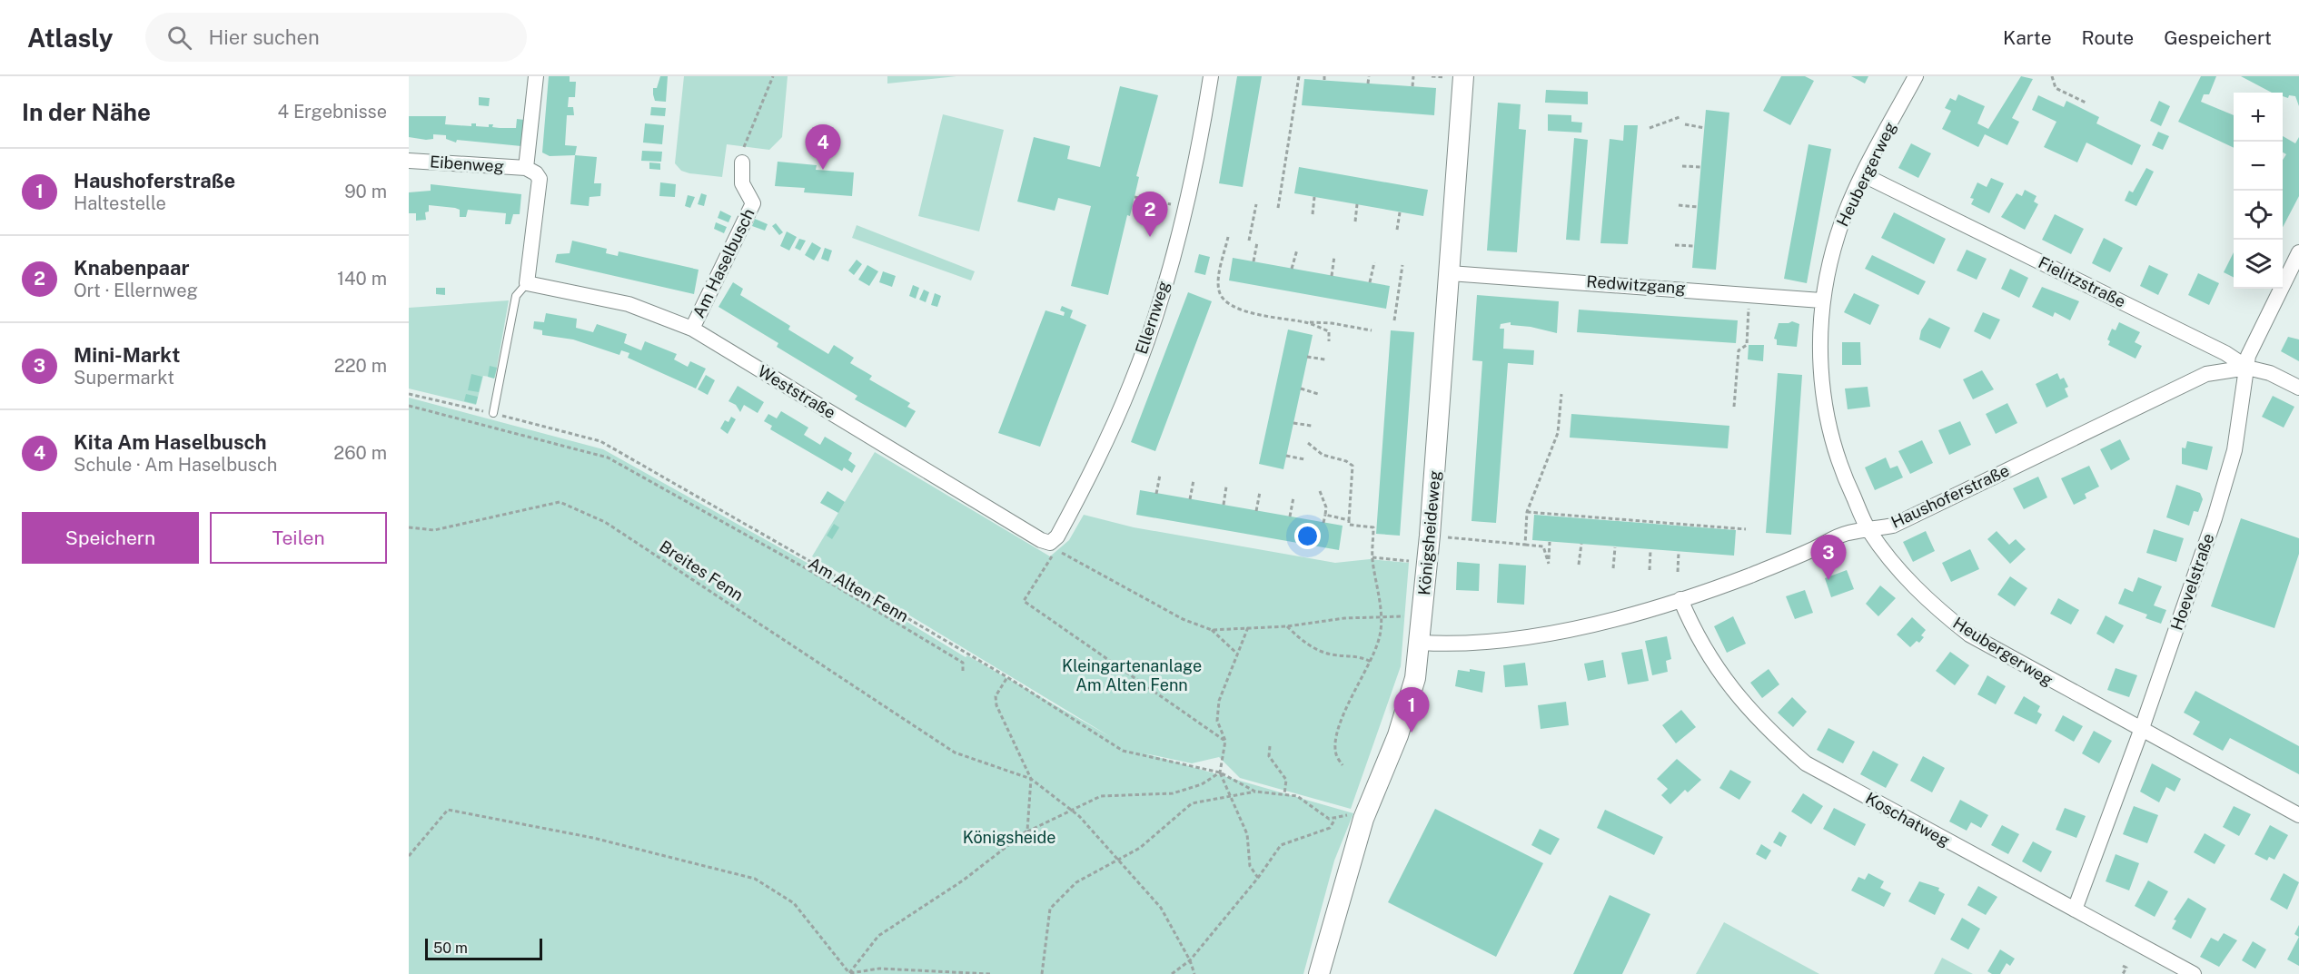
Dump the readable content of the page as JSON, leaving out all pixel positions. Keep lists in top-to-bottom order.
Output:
{
  "streets": {
    "street": [
      "Eibenweg",
      "Heubergerweg",
      "Am Haselbusch",
      "Fielitzstraße",
      "Redwitzgang",
      "Ellernweg",
      "Weststraße",
      "Haushoferstraße",
      "Königsheideweg",
      "Hoevelstraße",
      "Koschatweg"
    ],
    "path": ["Breites Fenn", "Am Alten Fenn"]
  },
  "crossings": [
    ["Heubergerweg", "Fielitzstraße"],
    ["Heubergerweg", "Redwitzgang"],
    ["Heubergerweg", "Haushoferstraße"],
    ["Heubergerweg", "Hoevelstraße"],
    ["Am Haselbusch", "Weststraße"],
    ["Fielitzstraße", "Haushoferstraße"],
    ["Fielitzstraße", "Hoevelstraße"],
    ["Redwitzgang", "Königsheideweg"],
    ["Ellernweg", "Weststraße"],
    ["Haushoferstraße", "Königsheideweg"],
    ["Haushoferstraße", "Hoevelstraße"],
    ["Haushoferstraße", "Koschatweg"],
    ["Hoevelstraße", "Koschatweg"]
  ],
  "parks": ["Kleingartenanlage Am Alten Fenn", "Königsheide"],
  "scale_bar": "50 m",
  "page": {
    "header": "Atlasly",
    "search": "Hier suchen",
    "nav": ["Karte", "Route", "Gespeichert"],
    "heading": ["In der Nähe", "4 Ergebnisse"],
    "map_buttons": ["+", "−"],
    "pins": [
      "4",
      "2",
      "3",
      "1"
    ],
    "list": [
      {
        "mark": "1",
        "name": "Haushoferstraße",
        "note": "Haltestelle",
        "value": "90 m"
      },
      {
        "mark": "2",
        "name": "Knabenpaar",
        "note": "Ort · Ellernweg",
        "value": "140 m"
      },
      {
        "mark": "3",
        "name": "Mini-Markt",
        "note": "Supermarkt",
        "value": "220 m"
      },
      {
        "mark": "4",
        "name": "Kita Am Haselbusch",
        "note": "Schule · Am Haselbusch",
        "value": "260 m"
      }
    ],
    "buttons": ["Speichern", "Teilen"],
    "scale": "50 m"
  }
}
